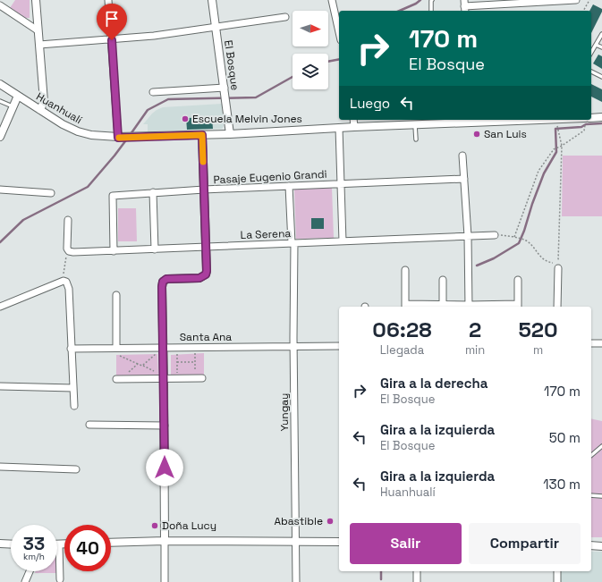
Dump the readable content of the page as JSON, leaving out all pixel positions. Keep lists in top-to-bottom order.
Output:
{
  "streets": {
    "street": [
      "El Bosque",
      "Huanhualí",
      "Pasaje Eugenio Grandi",
      "La Serena",
      "Santa Ana",
      "Yungay"
    ]
  },
  "crossings": [
    ["El Bosque", "Huanhualí"],
    ["Pasaje Eugenio Grandi", "La Serena"],
    ["Pasaje Eugenio Grandi", "Yungay"],
    ["La Serena", "Yungay"],
    ["Santa Ana", "Yungay"]
  ],
  "places": [
    "Escuela Melvin Jones",
    "San Luis",
    "Abastible",
    "Doña Lucy"
  ],
  "north": "right",
  "page": {
    "turn": ["170 m", "El Bosque"],
    "then": "Luego",
    "eta": [
      "06:28",
      "Llegada",
      "2",
      "min",
      "520",
      "m"
    ],
    "list": [
      {
        "name": "Gira a la derecha",
        "note": "El Bosque",
        "value": "170 m"
      },
      {
        "name": "Gira a la izquierda",
        "note": "El Bosque",
        "value": "50 m"
      },
      {
        "name": "Gira a la izquierda",
        "note": "Huanhualí",
        "value": "130 m"
      }
    ],
    "buttons": ["Salir", "Compartir"],
    "speed": "33 km/h",
    "limit": "40"
  }
}
